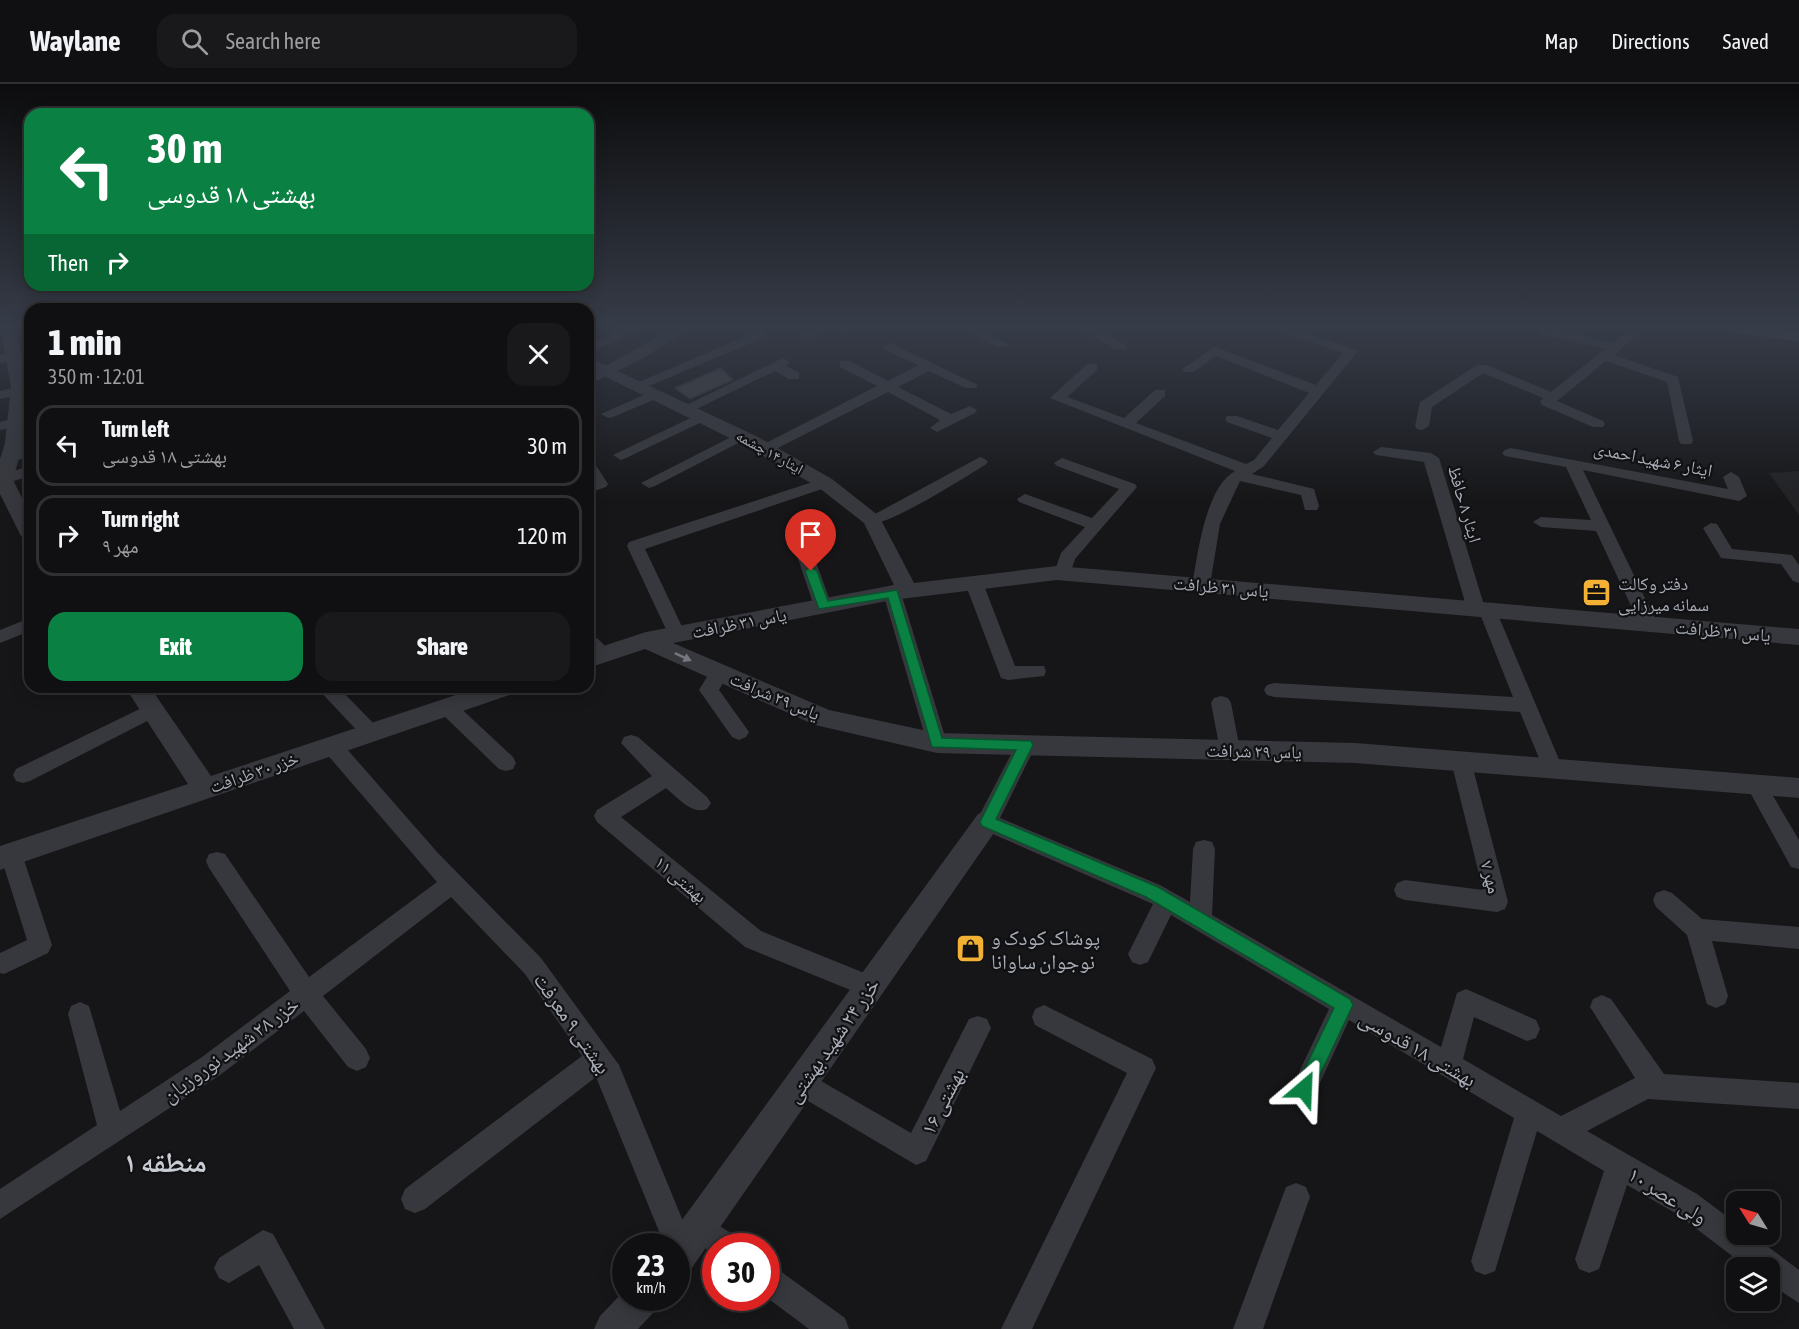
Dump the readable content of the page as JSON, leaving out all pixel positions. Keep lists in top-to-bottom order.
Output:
{
  "streets": {
    "street": [
      "ایثار ۱۴ چشمه",
      "ایثار ۶ شهید احمدی",
      "ایثار ۸ حافظ",
      "یاس ۳۱ ظرافت",
      "یاس ۲۹ شرافت",
      "خزر ۳۰ ظرافت",
      "مهر ۷",
      "بهشتی ۱۱",
      "بهشتی ۹ معرفت",
      "خزر ۲۴ شهید بهشتی",
      "بهشتی ۱۸ قدوسی",
      "خزر ۲۸ شهید نوروزیان",
      "بهشتی ۱۶",
      "ولی عصر ۱۰"
    ]
  },
  "crossings": [
    ["ایثار ۱۴ چشمه", "یاس ۳۱ ظرافت"],
    ["ایثار ۶ شهید احمدی", "یاس ۳۱ ظرافت"],
    ["ایثار ۸ حافظ", "یاس ۳۱ ظرافت"],
    ["یاس ۳۱ ظرافت", "یاس ۲۹ شرافت"],
    ["یاس ۲۹ شرافت", "مهر ۷"],
    ["خزر ۳۰ ظرافت", "بهشتی ۹ معرفت"],
    ["بهشتی ۱۱", "خزر ۲۴ شهید بهشتی"],
    ["بهشتی ۹ معرفت", "خزر ۲۸ شهید نوروزیان"],
    ["خزر ۲۴ شهید بهشتی", "بهشتی ۱۸ قدوسی"],
    ["خزر ۲۴ شهید بهشتی", "بهشتی ۱۶"],
    ["بهشتی ۱۸ قدوسی", "ولی عصر ۱۰"]
  ],
  "districts": ["منطقه ۱"],
  "places": {
    "office": ["دفتر وکالت سمانه میرزایی"],
    "shop": ["پوشاک کودک و نوجوان ساوانا"]
  },
  "north": "top left",
  "page": {
    "header": "Waylane",
    "search": "Search here",
    "nav": ["Map", "Directions", "Saved"],
    "turn": ["30 m", "بهشتی ۱۸ قدوسی"],
    "then": "Then",
    "heading": ["1 min", "350 m · 12:01"],
    "list": [
      {
        "name": "Turn left",
        "note": "بهشتی ۱۸ قدوسی",
        "value": "30 m"
      },
      {
        "name": "Turn right",
        "note": "مهر ۹",
        "value": "120 m"
      }
    ],
    "buttons": ["Exit", "Share"],
    "speed": "23 km/h",
    "limit": "30"
  }
}
